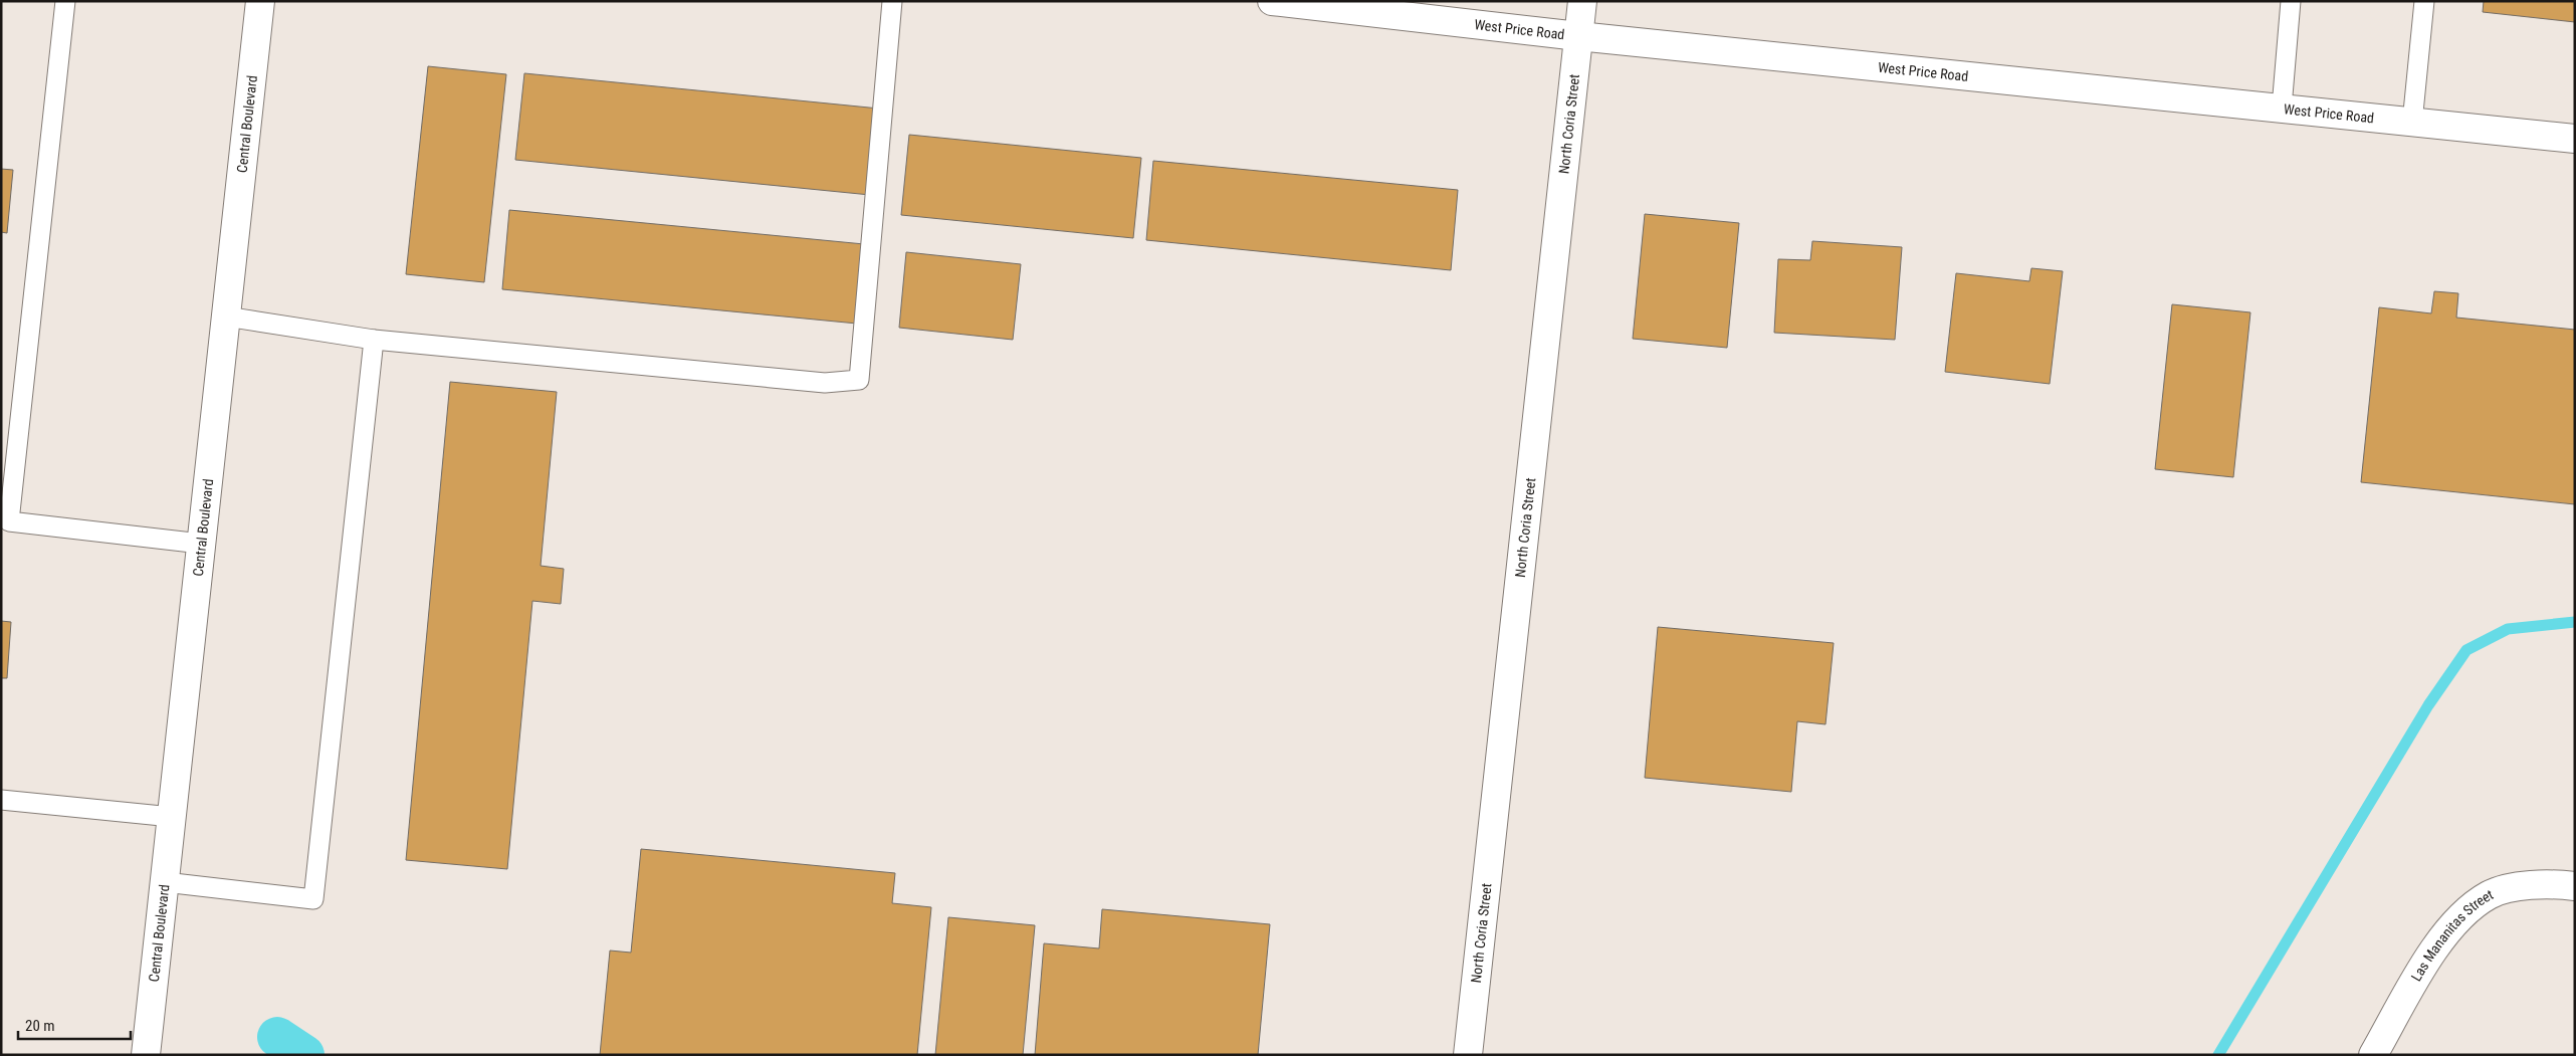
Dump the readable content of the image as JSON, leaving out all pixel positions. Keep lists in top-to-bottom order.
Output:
{
  "streets": {
    "main road": [
      "West Price Road",
      "Central Boulevard",
      "North Coria Street",
      "Las Mananitas Street"
    ]
  },
  "crossings": [
    ["West Price Road", "North Coria Street"]
  ],
  "scale_bar": "20 m"
}
